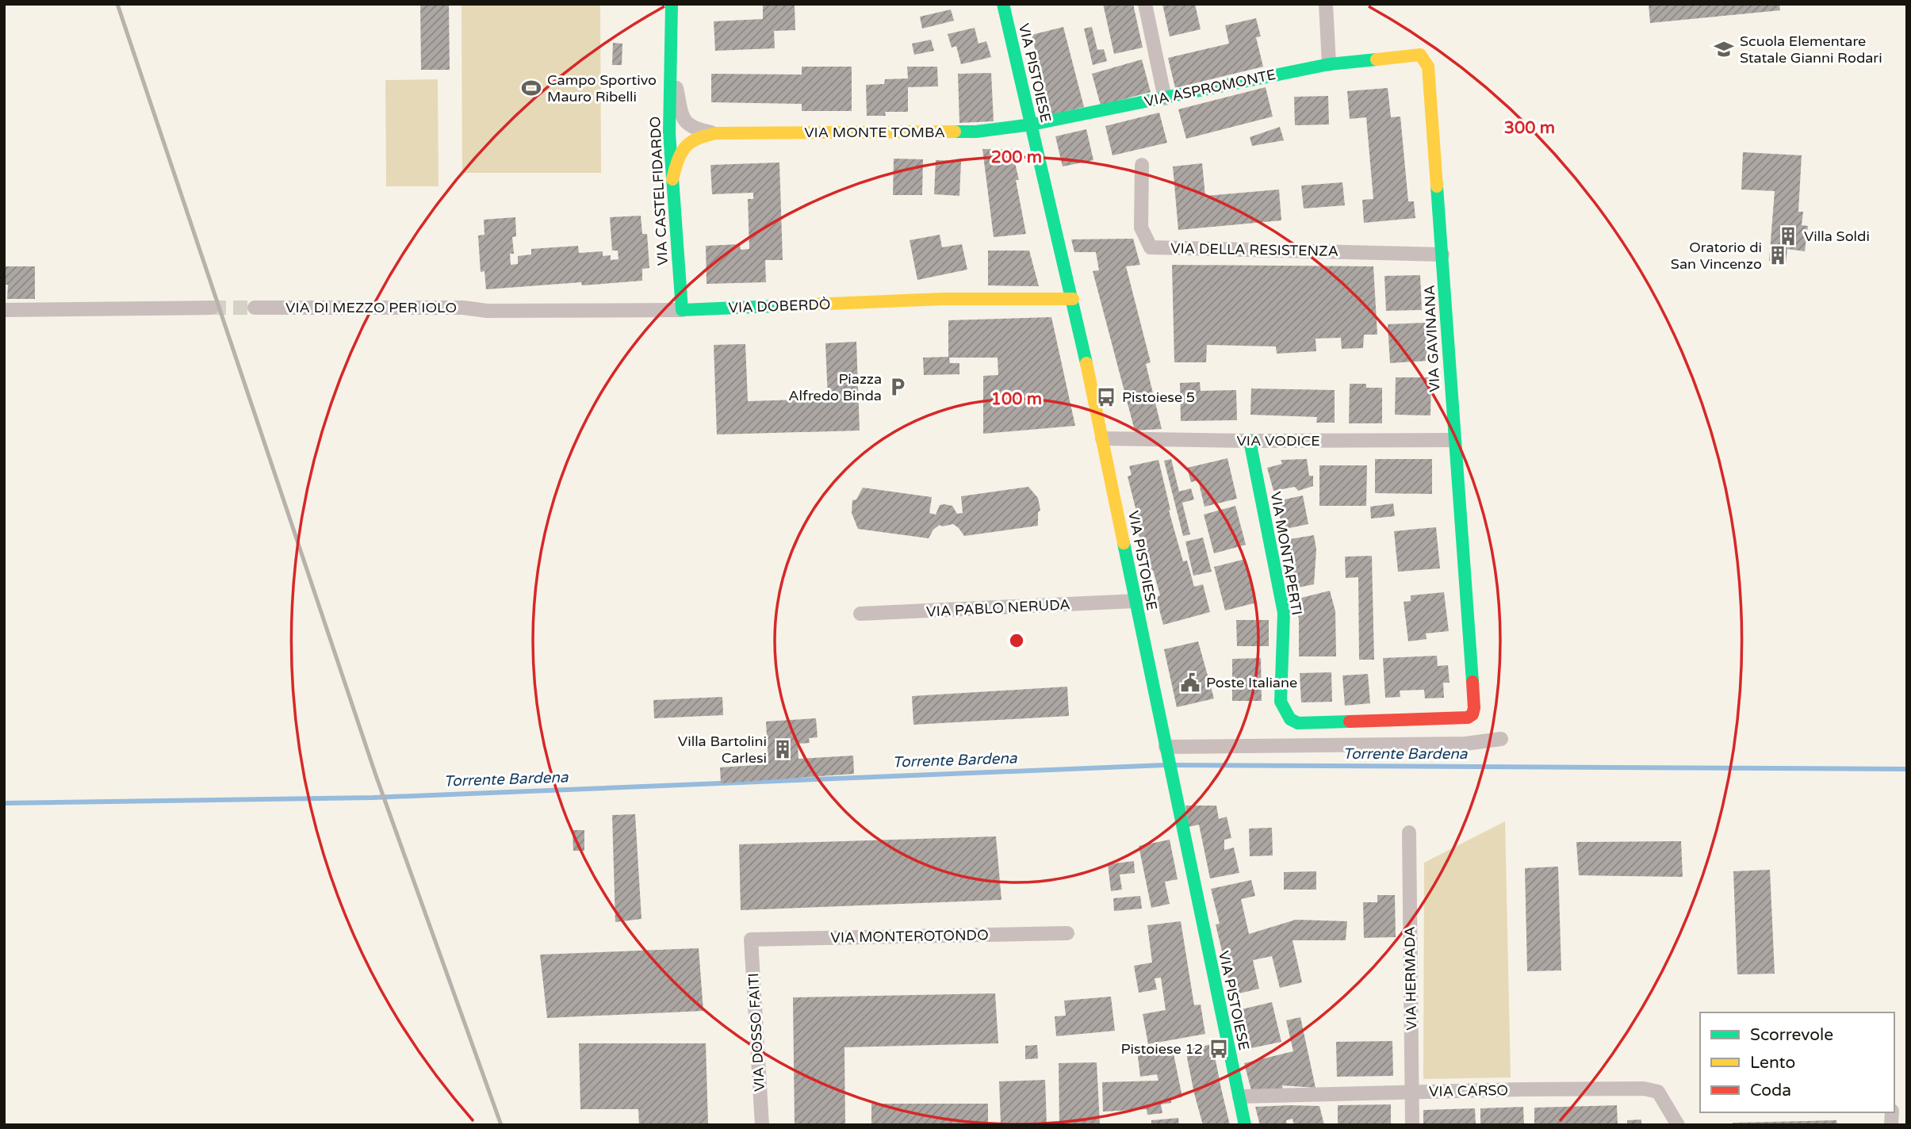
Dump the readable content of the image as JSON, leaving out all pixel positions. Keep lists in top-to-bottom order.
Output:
{
  "streets": {
    "street": [
      "VIA PISTOIESE",
      "VIA ASPROMONTE",
      "VIA MONTE TOMBA",
      "VIA CASTELFIDARDO",
      "VIA DELLA RESISTENZA",
      "VIA DOBERDÒ",
      "VIA DI MEZZO PER IOLO",
      "VIA GAVINANA",
      "VIA VODICE",
      "VIA MONTAPERTI",
      "VIA PABLO NERUDA",
      "VIA MONTEROTONDO",
      "VIA HERMADA",
      "VIA DOSSO FAITI",
      "VIA CARSO"
    ]
  },
  "crossings": [
    ["VIA PISTOIESE", "VIA ASPROMONTE"],
    ["VIA PISTOIESE", "VIA MONTE TOMBA"],
    ["VIA PISTOIESE", "VIA DOBERDÒ"],
    ["VIA PISTOIESE", "VIA VODICE"],
    ["VIA PISTOIESE", "VIA PABLO NERUDA"],
    ["VIA PISTOIESE", "VIA CARSO"],
    ["VIA ASPROMONTE", "VIA MONTE TOMBA"],
    ["VIA ASPROMONTE", "VIA GAVINANA"],
    ["VIA MONTE TOMBA", "VIA CASTELFIDARDO"],
    ["VIA CASTELFIDARDO", "VIA DOBERDÒ"],
    ["VIA DELLA RESISTENZA", "VIA GAVINANA"],
    ["VIA DOBERDÒ", "VIA DI MEZZO PER IOLO"],
    ["VIA GAVINANA", "VIA VODICE"],
    ["VIA GAVINANA", "VIA MONTAPERTI"],
    ["VIA VODICE", "VIA MONTAPERTI"],
    ["VIA MONTEROTONDO", "VIA DOSSO FAITI"],
    ["VIA HERMADA", "VIA CARSO"]
  ],
  "water": ["Torrente Bardena"],
  "places": {
    "school or university": ["Scuola Elementare Statale Gianni Rodari"],
    "sports": ["Campo Sportivo Mauro Ribelli"],
    "building": ["Villa Soldi", "Oratorio di San Vincenzo", "Villa Bartolini Carlesi"],
    "parking": ["Piazza Alfredo Binda"],
    "bus stop": ["Pistoiese 5", "Pistoiese 12"],
    "public building": ["Poste Italiane"]
  },
  "legend": ["Scorrevole", "Lento", "Coda"],
  "rings": ["300 m", "200 m", "100 m"]
}
